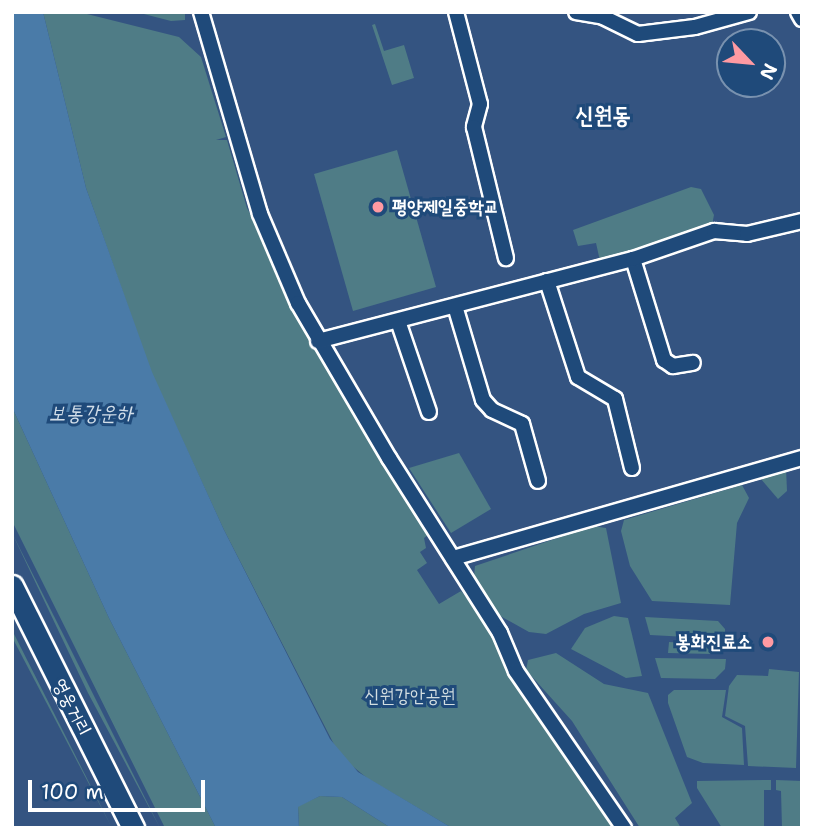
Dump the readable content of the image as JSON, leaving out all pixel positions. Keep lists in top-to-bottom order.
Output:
{
  "streets": {
    "main road": ["영웅거리"]
  },
  "districts": ["신원동"],
  "water": ["보통강운하"],
  "parks": ["신원강안공원"],
  "places": ["평양제일중학교", "봉화진료소"],
  "scale_bar": "100 m",
  "north": "bottom right"
}
